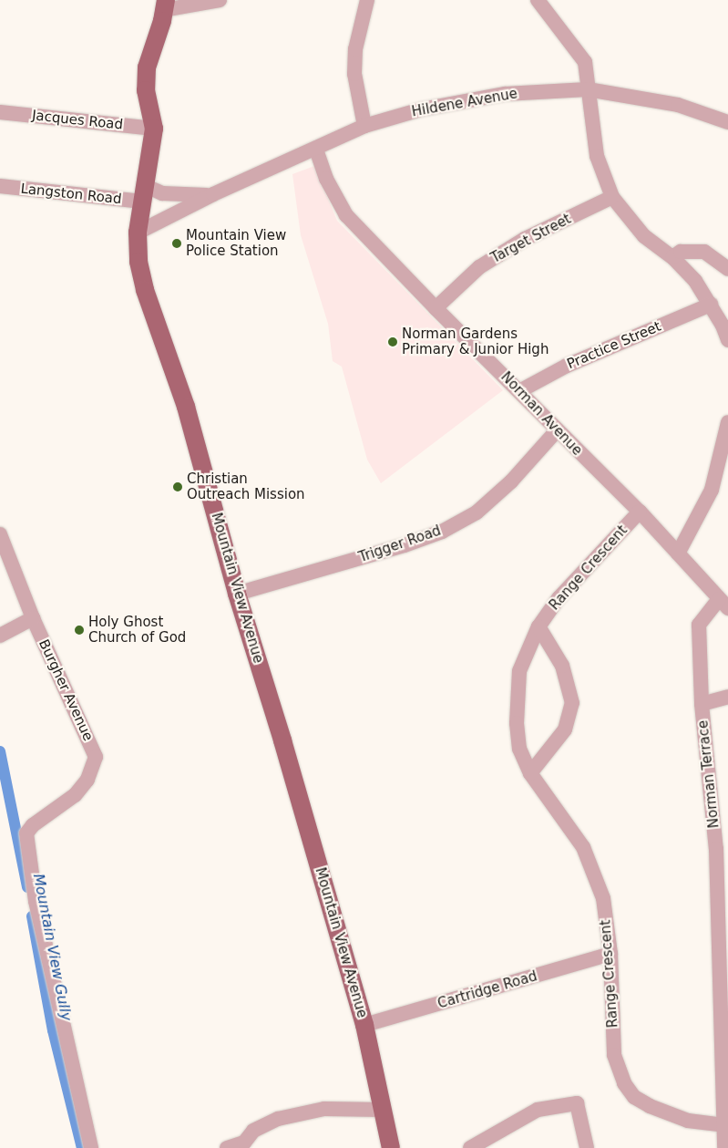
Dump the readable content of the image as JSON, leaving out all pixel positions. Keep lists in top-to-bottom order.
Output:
{
  "streets": {
    "main road": ["Mountain View Avenue"],
    "street": [
      "Hildene Avenue",
      "Jacques Road",
      "Langston Road",
      "Target Street",
      "Practice Street",
      "Norman Avenue",
      "Trigger Road",
      "Range Crescent",
      "Burgher Avenue",
      "Norman Terrace",
      "Cartridge Road"
    ]
  },
  "crossings": [
    ["Hildene Avenue", "Langston Road"],
    ["Hildene Avenue", "Norman Avenue"],
    ["Hildene Avenue", "Mountain View Avenue"],
    ["Jacques Road", "Mountain View Avenue"],
    ["Langston Road", "Mountain View Avenue"],
    ["Target Street", "Norman Avenue"],
    ["Practice Street", "Norman Avenue"],
    ["Norman Avenue", "Trigger Road"],
    ["Norman Avenue", "Range Crescent"],
    ["Norman Avenue", "Norman Terrace"],
    ["Trigger Road", "Mountain View Avenue"],
    ["Range Crescent", "Norman Terrace"],
    ["Range Crescent", "Cartridge Road"],
    ["Mountain View Avenue", "Cartridge Road"]
  ],
  "water": ["Mountain View Gully"],
  "places": [
    "Mountain View Police Station",
    "Norman Gardens Primary & Junior High",
    "Christian Outreach Mission",
    "Holy Ghost Church of God"
  ]
}
